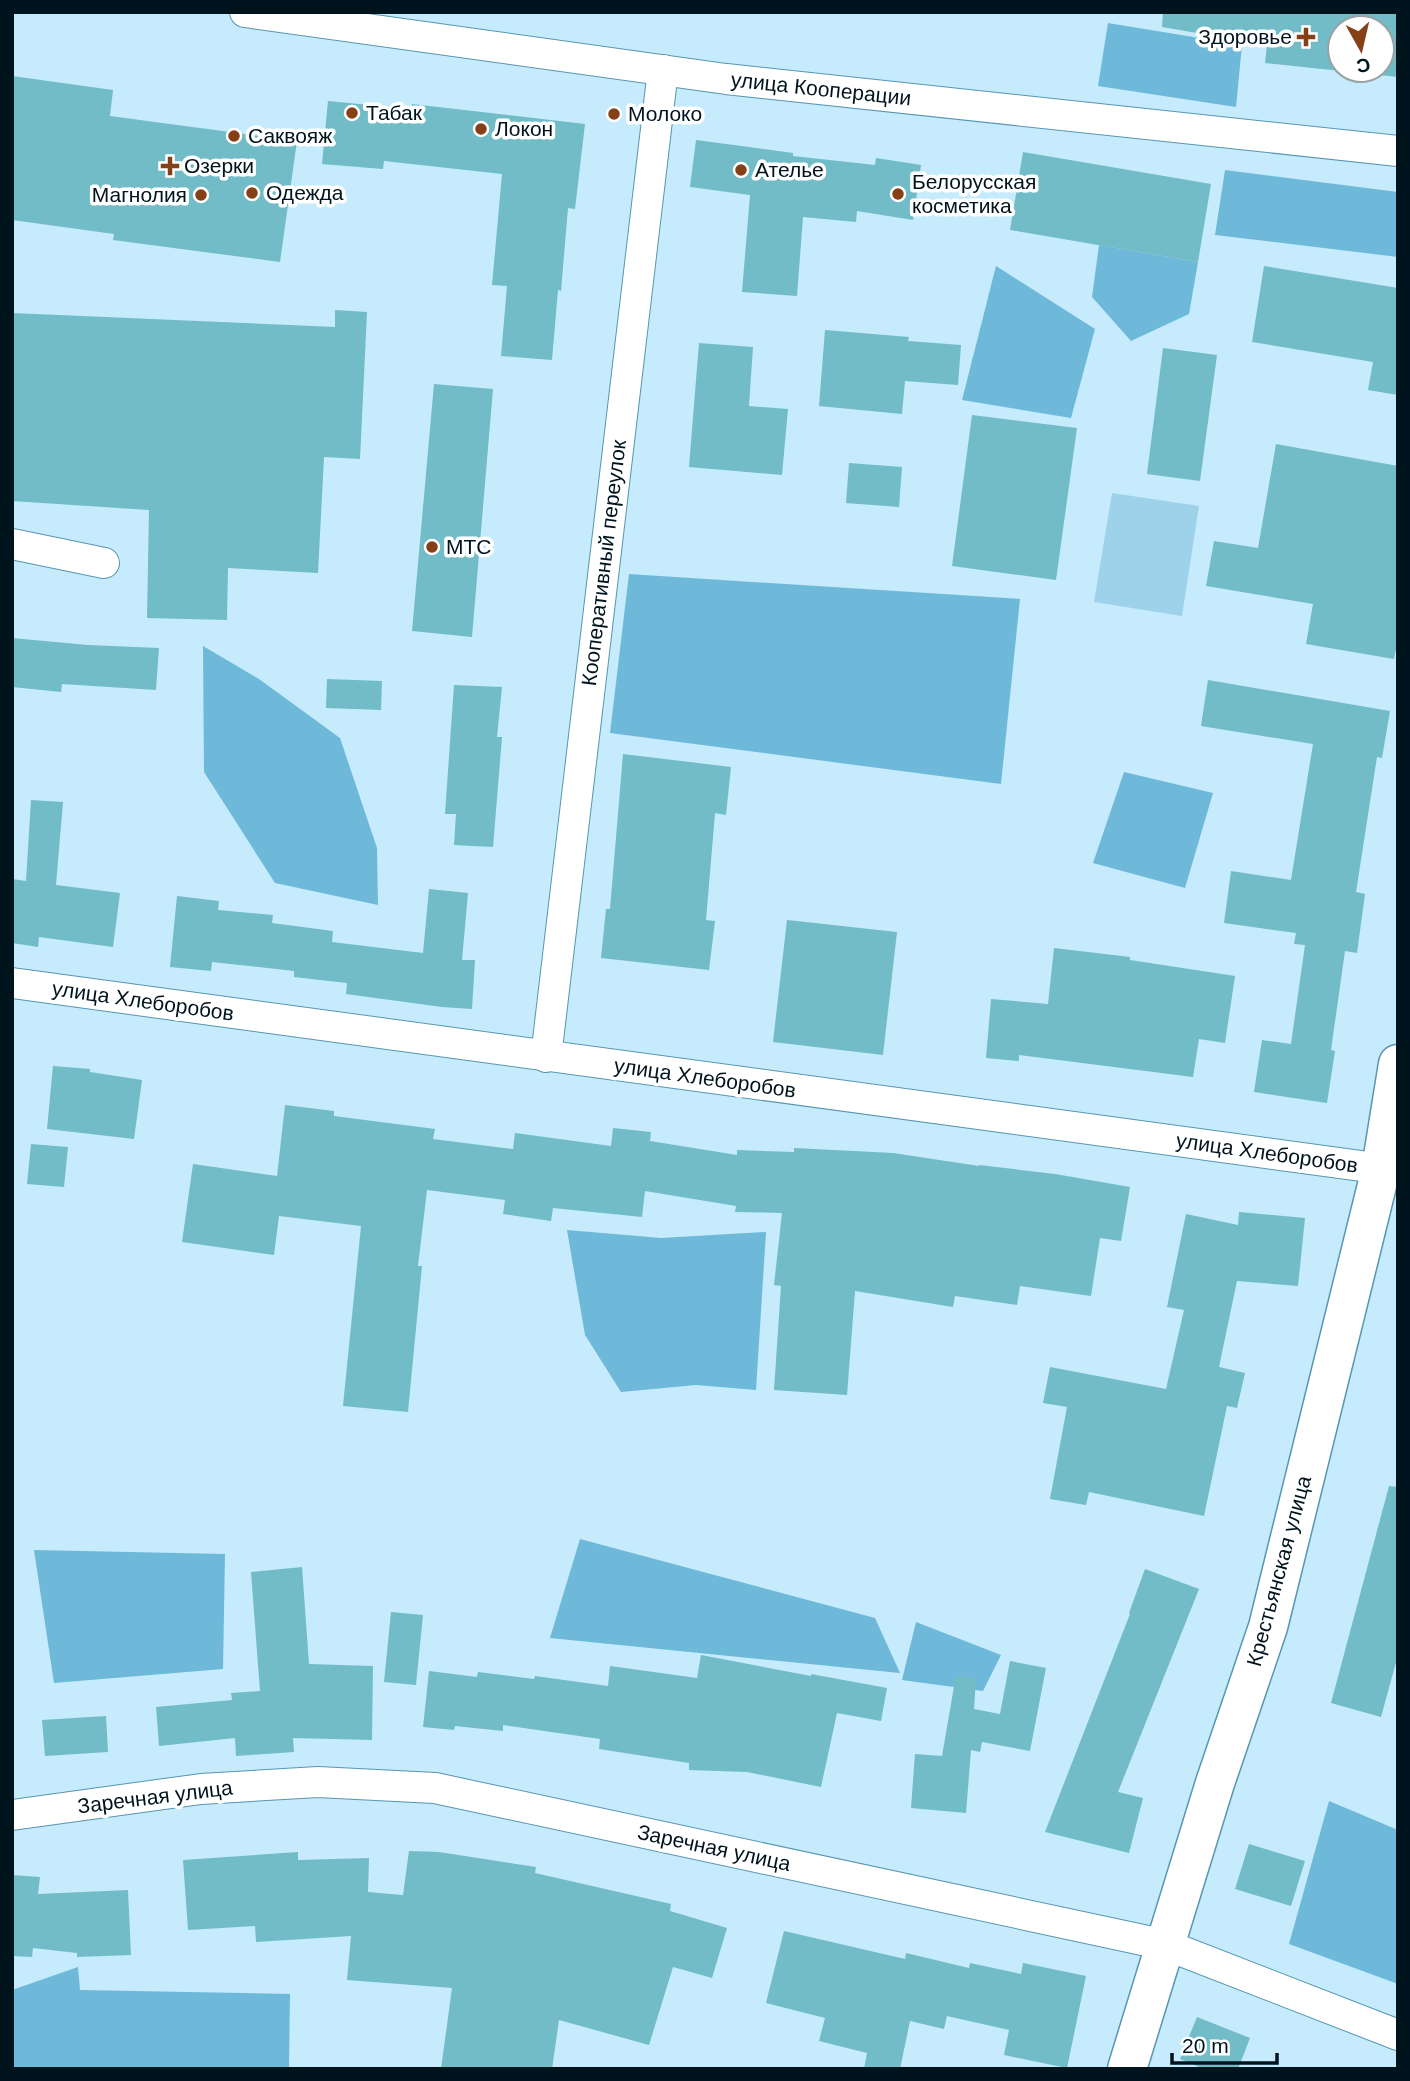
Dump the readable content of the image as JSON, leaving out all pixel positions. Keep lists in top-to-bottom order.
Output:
{
  "streets": {
    "street": [
      "улица Кооперации",
      "Кооперативный переулок",
      "улица Хлеборобов",
      "Крестьянская улица",
      "Заречная улица"
    ]
  },
  "crossings": [
    ["улица Кооперации", "Кооперативный переулок"],
    ["Кооперативный переулок", "улица Хлеборобов"],
    ["улица Хлеборобов", "Крестьянская улица"],
    ["Крестьянская улица", "Заречная улица"]
  ],
  "places": {
    "health": ["Здоровье", "Озерки"],
    "other": [
      "Табак",
      "Молоко",
      "Локон",
      "Саквояж",
      "Ателье",
      "Одежда",
      "Белорусская косметика",
      "Магнолия",
      "МТС"
    ]
  },
  "scale_bar": "20 m",
  "north": "bottom"
}
